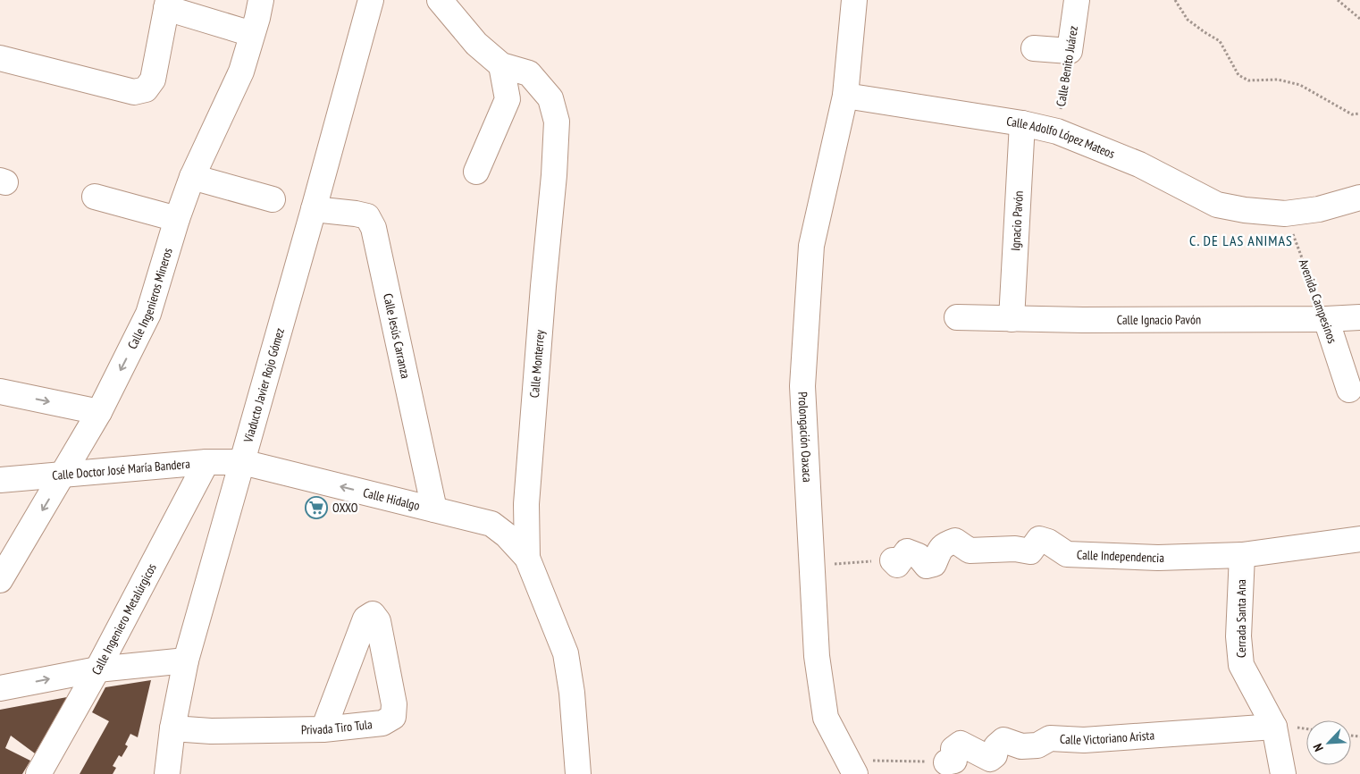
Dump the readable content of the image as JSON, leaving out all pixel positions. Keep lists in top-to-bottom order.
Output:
{
  "streets": {
    "street": [
      "Calle Benito Juárez",
      "Calle Adolfo López Mateos",
      "Ignacio Pavón",
      "Calle Ingenieros Mineros",
      "Avenida Campesinos",
      "Calle Ignacio Pavón",
      "Calle Jesús Carranza",
      "Calle Monterrey",
      "Viaducto Javier Rojo Gómez",
      "Prolongación Oaxaca",
      "Calle Doctor José María Bandera",
      "Calle Hidalgo",
      "Calle Independencia",
      "Cerrada Santa Ana",
      "Calle Ingeniero Metalúrgicos",
      "Privada Tiro Tula",
      "Calle Victoriano Arista"
    ]
  },
  "crossings": [
    ["Calle Benito Juárez", "Calle Adolfo López Mateos"],
    ["Calle Adolfo López Mateos", "Ignacio Pavón"],
    ["Calle Adolfo López Mateos", "Avenida Campesinos"],
    ["Calle Adolfo López Mateos", "Prolongación Oaxaca"],
    ["Ignacio Pavón", "Calle Ignacio Pavón"],
    ["Calle Ingenieros Mineros", "Calle Doctor José María Bandera"],
    ["Avenida Campesinos", "Calle Ignacio Pavón"],
    ["Calle Jesús Carranza", "Viaducto Javier Rojo Gómez"],
    ["Calle Jesús Carranza", "Calle Hidalgo"],
    ["Calle Monterrey", "Calle Hidalgo"],
    ["Viaducto Javier Rojo Gómez", "Calle Doctor José María Bandera"],
    ["Viaducto Javier Rojo Gómez", "Calle Hidalgo"],
    ["Viaducto Javier Rojo Gómez", "Privada Tiro Tula"],
    ["Calle Doctor José María Bandera", "Calle Hidalgo"],
    ["Calle Doctor José María Bandera", "Calle Ingeniero Metalúrgicos"],
    ["Calle Independencia", "Cerrada Santa Ana"],
    ["Cerrada Santa Ana", "Calle Victoriano Arista"]
  ],
  "one_way": ["Calle Ingenieros Mineros", "Calle Hidalgo"],
  "districts": ["C. DE LAS ANIMAS"],
  "places": {
    "supermarket": ["OXXO"]
  },
  "north": "bottom left"
}
